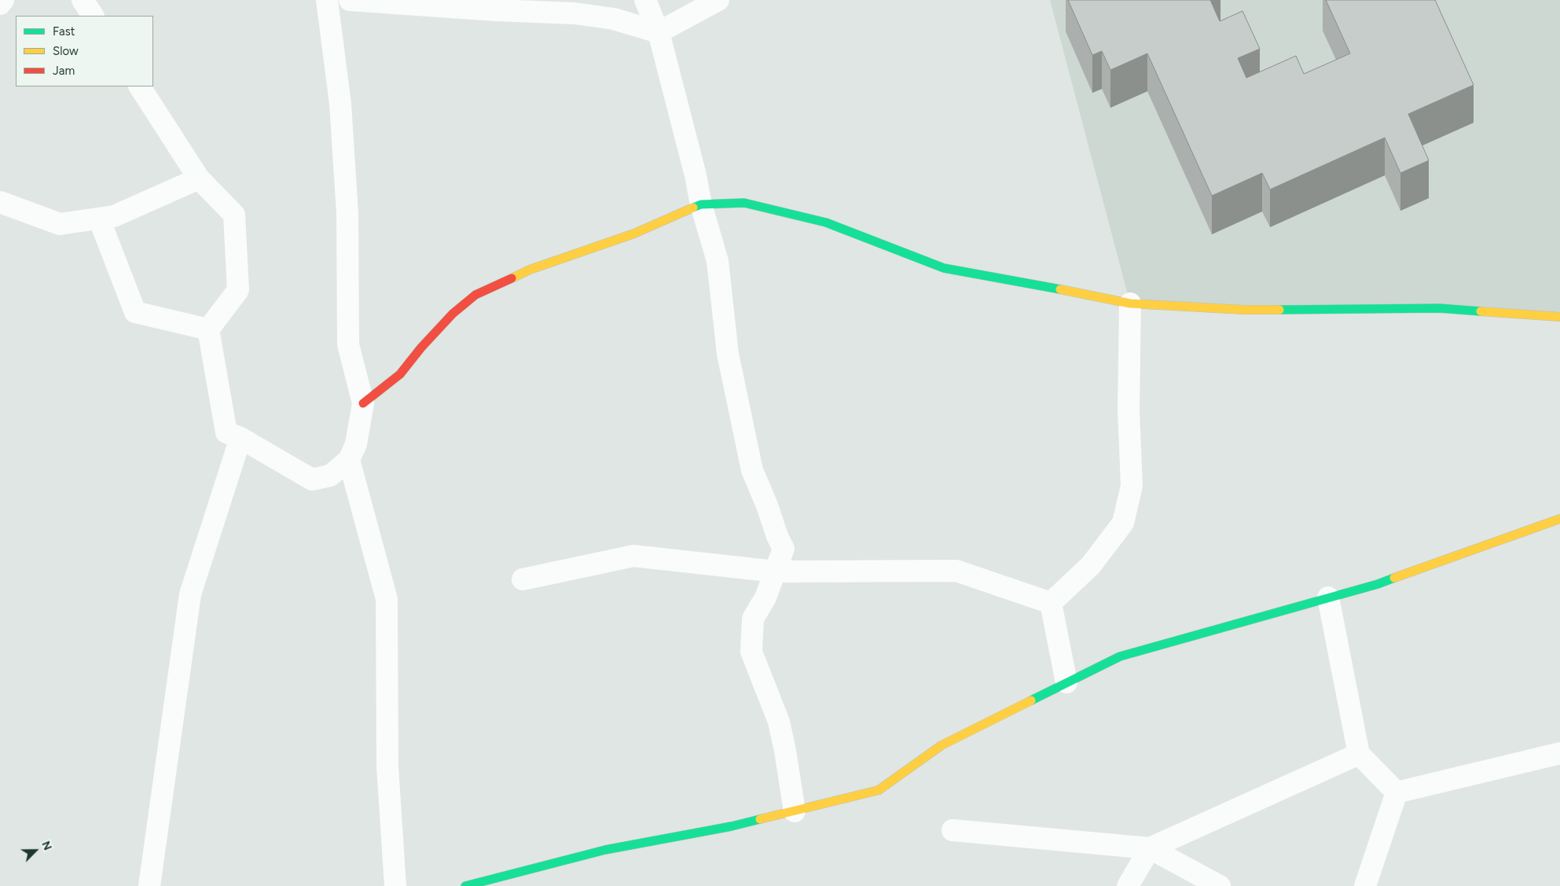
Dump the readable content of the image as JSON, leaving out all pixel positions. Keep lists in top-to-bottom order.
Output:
{
  "legend": ["Fast", "Slow", "Jam"],
  "north": "top right"
}
